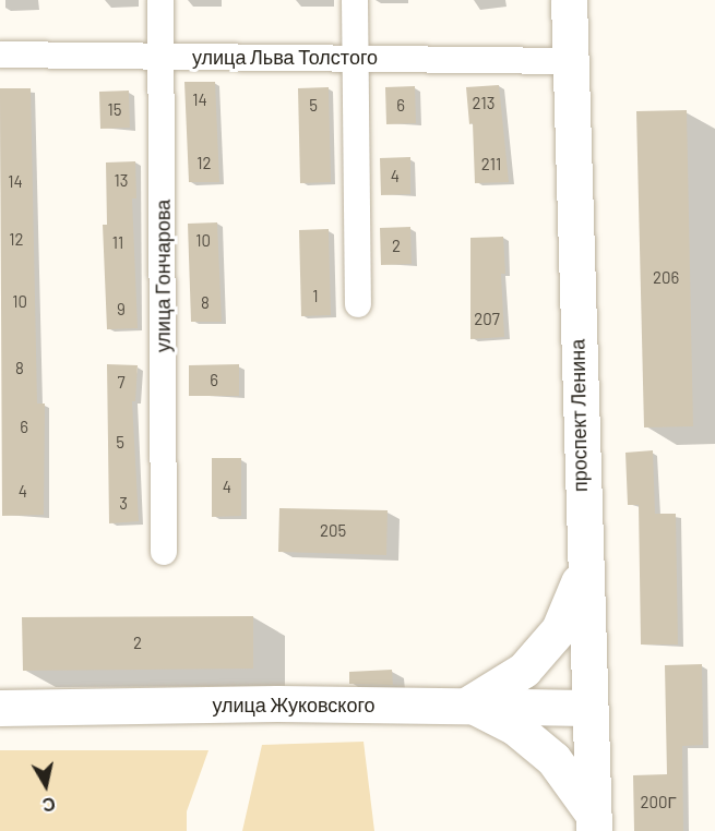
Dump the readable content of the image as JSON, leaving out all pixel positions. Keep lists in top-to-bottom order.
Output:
{
  "streets": {
    "street": [
      "улица Льва Толстого",
      "улица Гончарова",
      "проспект Ленина",
      "улица Жуковского"
    ]
  },
  "crossings": [
    ["улица Льва Толстого", "улица Гончарова"],
    ["улица Льва Толстого", "проспект Ленина"],
    ["проспект Ленина", "улица Жуковского"]
  ],
  "house_numbers": [
    "14",
    "213",
    "5",
    "6",
    "15",
    "12",
    "211",
    "4",
    "13",
    "14",
    "12",
    "10",
    "11",
    "2",
    "206",
    "1",
    "10",
    "8",
    "9",
    "207",
    "8",
    "6",
    "7",
    "6",
    "5",
    "4",
    "4",
    "3",
    "205",
    "2",
    "200Г"
  ],
  "north": "bottom"
}
